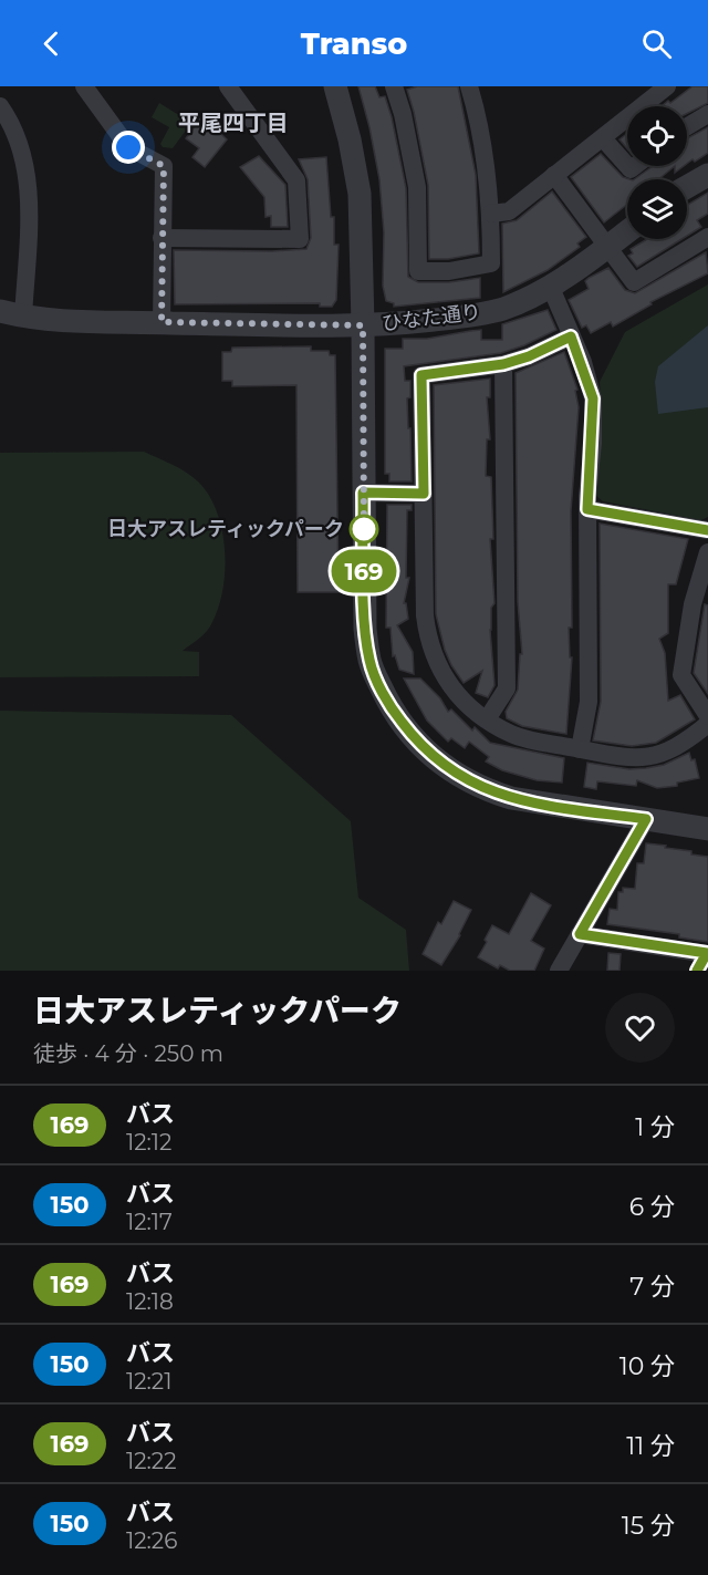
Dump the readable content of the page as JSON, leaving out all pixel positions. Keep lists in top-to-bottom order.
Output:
{
  "streets": {
    "street": ["ひなた通り"]
  },
  "districts": ["平尾四丁目"],
  "places": ["日大アスレティックパーク"],
  "lines": ["bus line 169"],
  "page": {
    "header": "Transo",
    "on_map": "169",
    "heading": ["日大アスレティックパーク", "徒歩 · 4 分 · 250 m"],
    "list": [
      {
        "mark": "169",
        "name": "バス",
        "note": "12:12",
        "value": "1 分"
      },
      {
        "mark": "150",
        "name": "バス",
        "note": "12:17",
        "value": "6 分"
      },
      {
        "mark": "169",
        "name": "バス",
        "note": "12:18",
        "value": "7 分"
      },
      {
        "mark": "150",
        "name": "バス",
        "note": "12:21",
        "value": "10 分"
      },
      {
        "mark": "169",
        "name": "バス",
        "note": "12:22",
        "value": "11 分"
      },
      {
        "mark": "150",
        "name": "バス",
        "note": "12:26",
        "value": "15 分"
      }
    ]
  }
}
